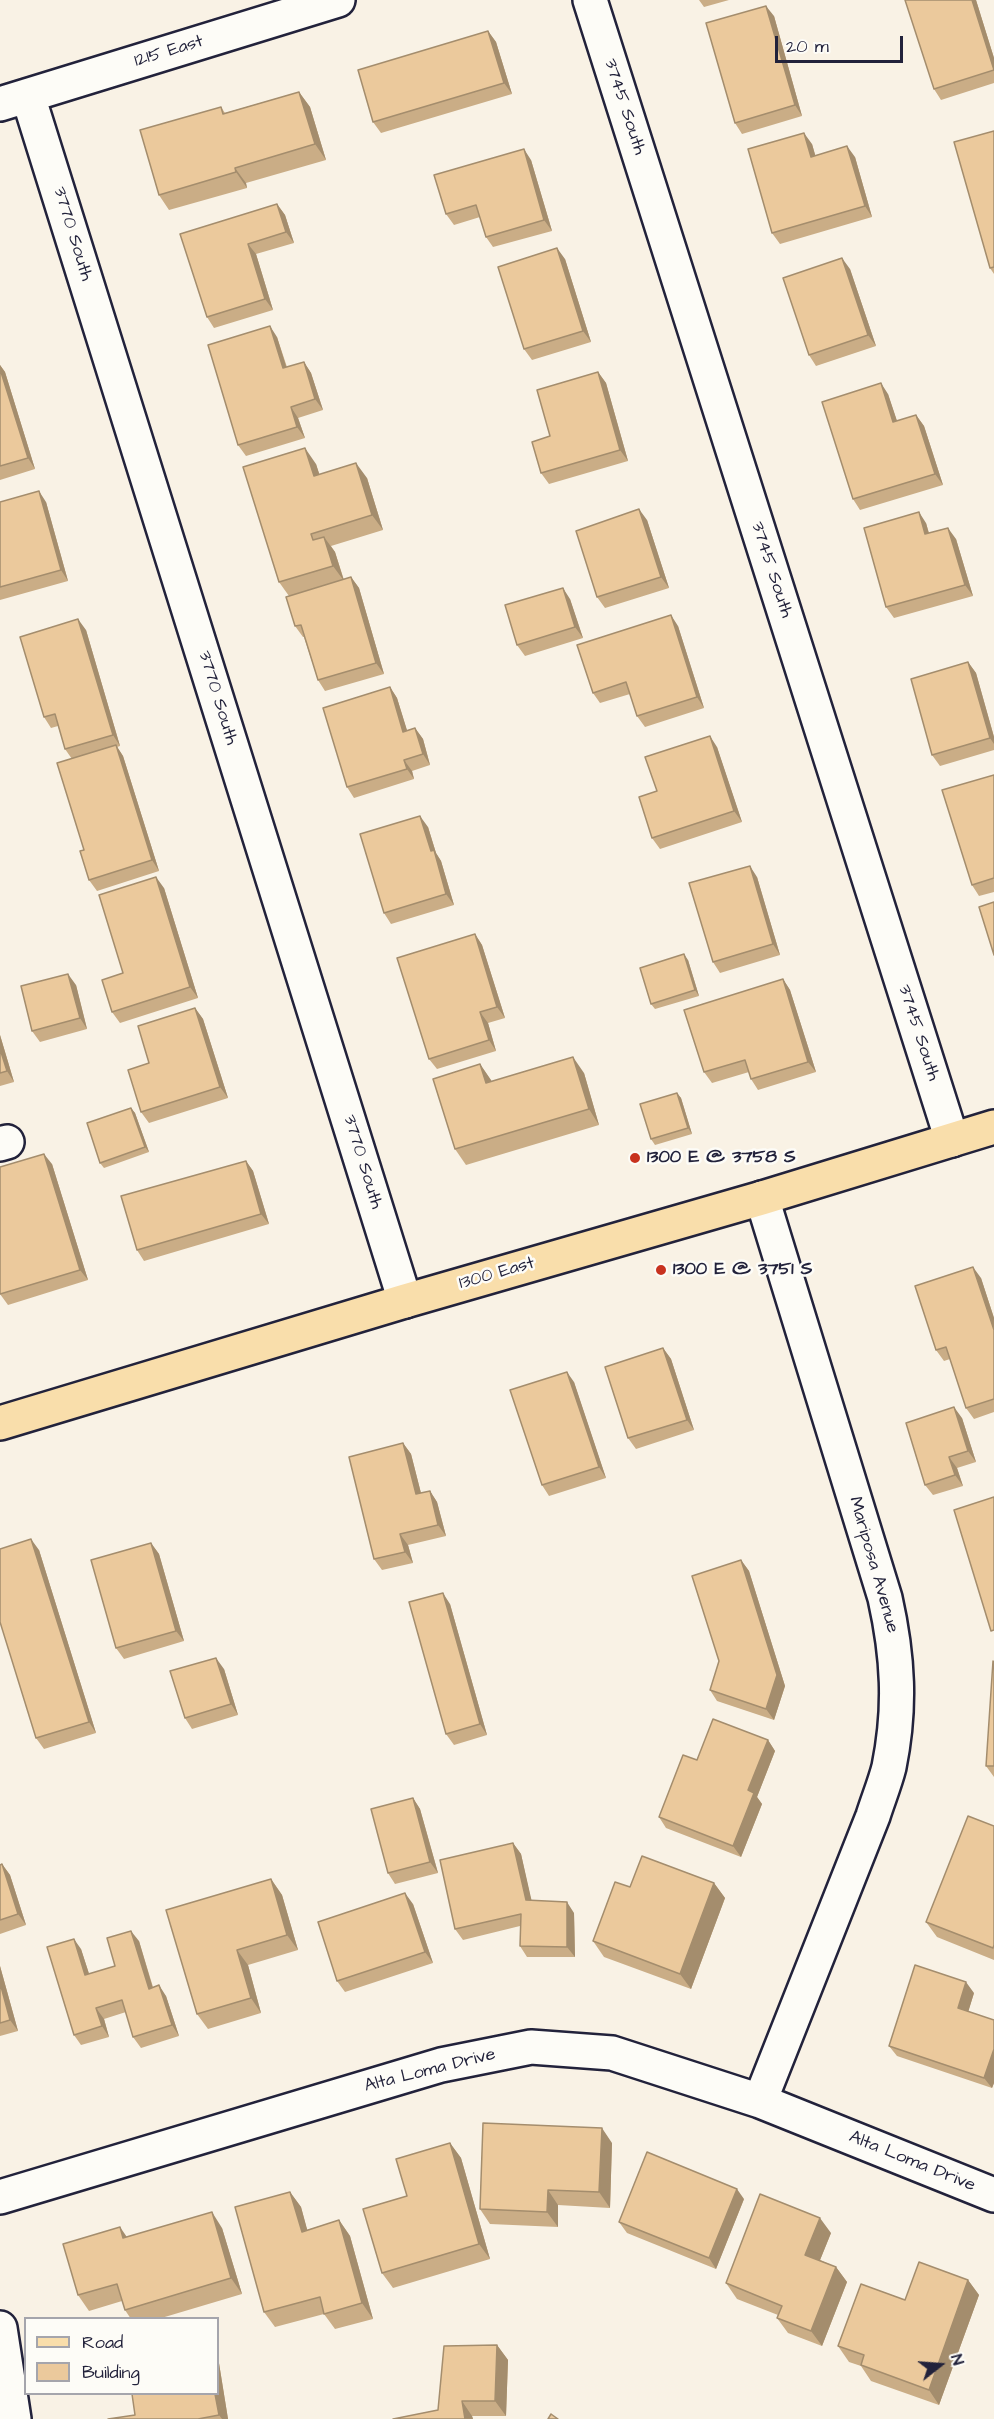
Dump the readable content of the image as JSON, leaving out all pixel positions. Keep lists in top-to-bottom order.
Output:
{
  "streets": {
    "main road": ["1300 East"],
    "street": [
      "1215 East",
      "3745 South",
      "3770 South",
      "Mariposa Avenue",
      "Alta Loma Drive"
    ]
  },
  "crossings": [
    ["1215 East", "3770 South"],
    ["3745 South", "1300 East"],
    ["3770 South", "1300 East"],
    ["1300 East", "Mariposa Avenue"],
    ["Mariposa Avenue", "Alta Loma Drive"]
  ],
  "places": ["1300 E @ 3758 S", "1300 E @ 3751 S"],
  "legend": ["Road", "Building"],
  "scale_bar": "20 m",
  "north": "right"
}
